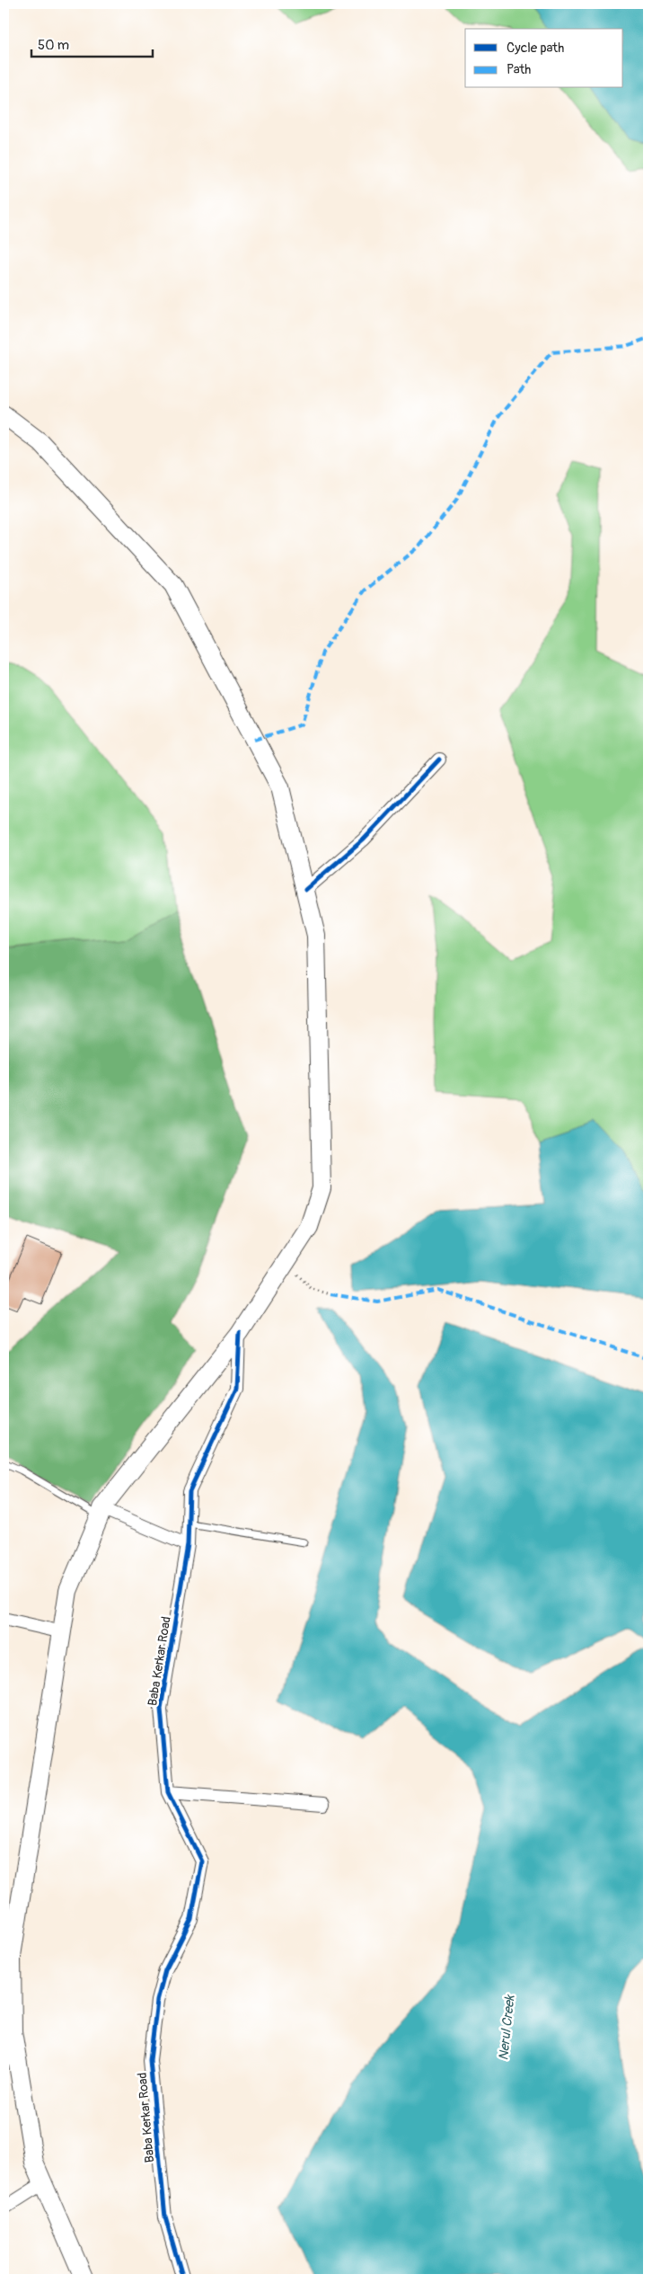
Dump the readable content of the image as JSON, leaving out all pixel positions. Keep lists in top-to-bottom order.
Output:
{
  "streets": {
    "street": ["Baba Kerkar Road"]
  },
  "water": ["Nerul Creek"],
  "legend": ["Cycle path", "Path"],
  "scale_bar": "50 m"
}
